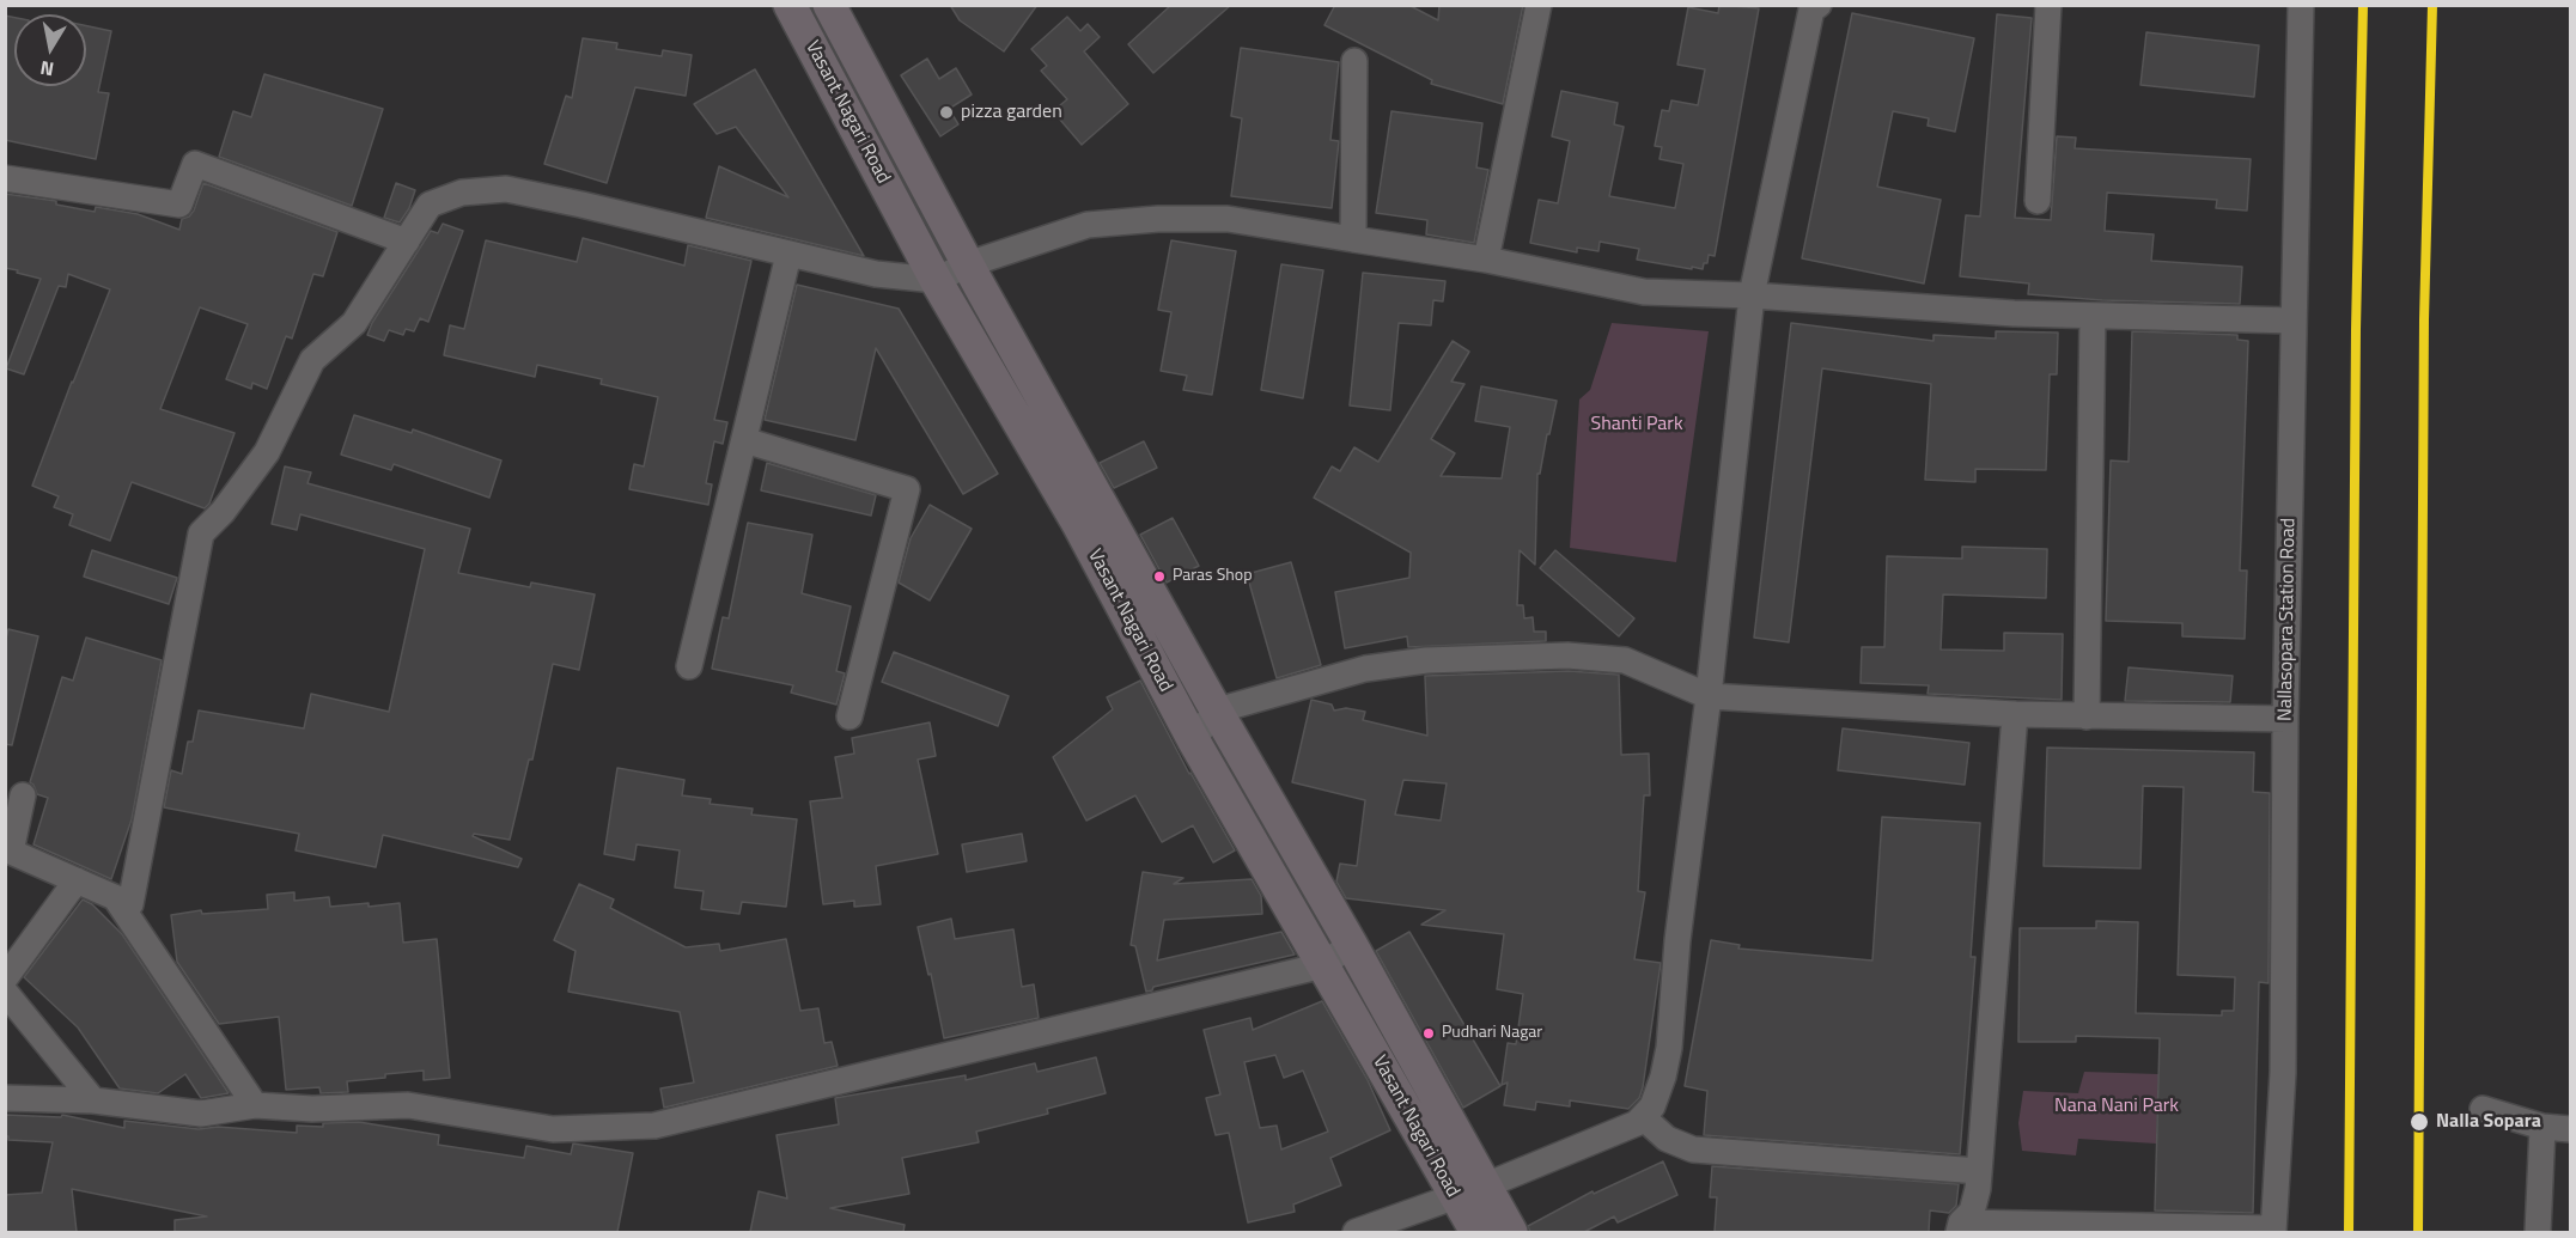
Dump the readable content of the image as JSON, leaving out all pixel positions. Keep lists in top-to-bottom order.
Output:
{
  "streets": {
    "main road": ["Vasant Nagari Road"],
    "street": ["Nallasopara Station Road"]
  },
  "parks": ["Shanti Park", "Nana Nani Park"],
  "places": [
    "pizza garden",
    "Paras Shop",
    "Pudhari Nagar",
    "Nalla Sopara"
  ],
  "north": "bottom"
}
